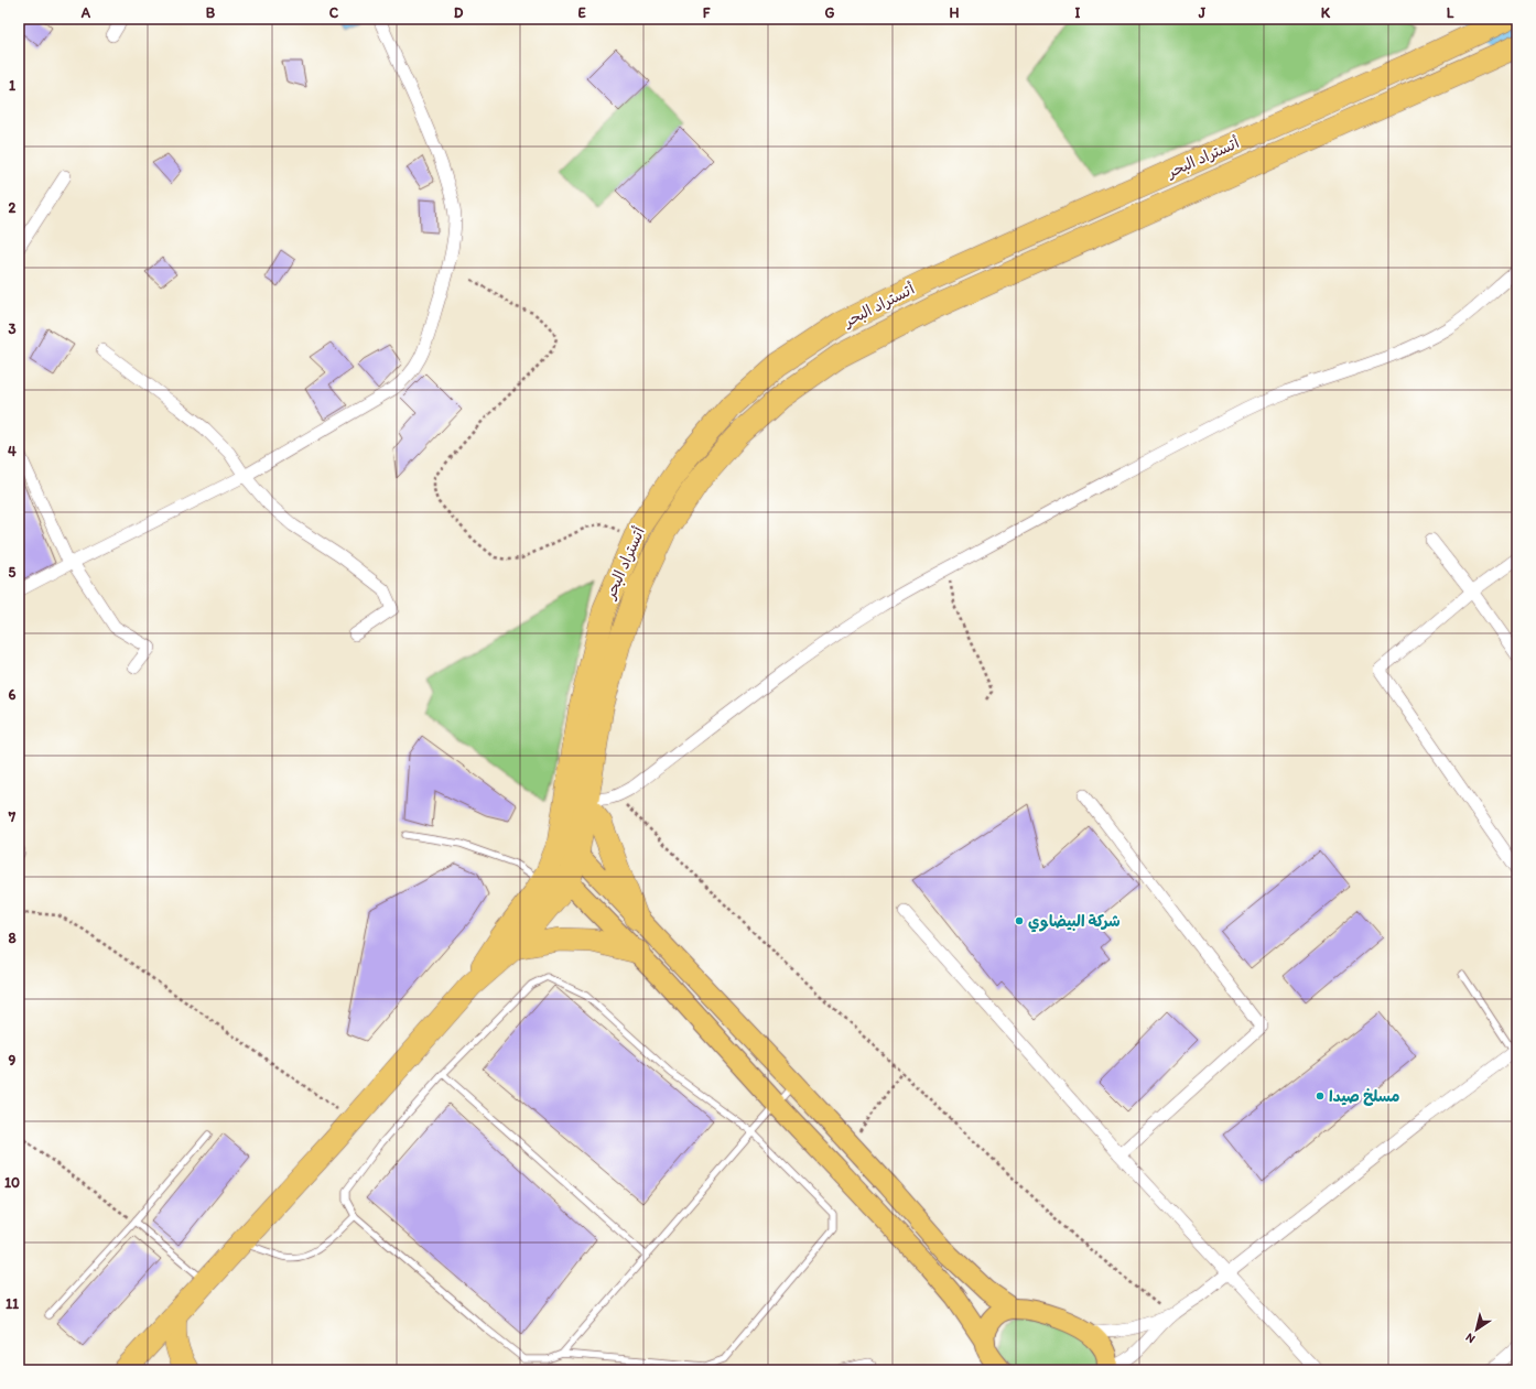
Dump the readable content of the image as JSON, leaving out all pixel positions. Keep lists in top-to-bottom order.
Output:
{
  "streets": {
    "highway": ["أتستراد البحر"]
  },
  "places": ["شركة البيضاوي", "مسلخ صيدا"],
  "north": "bottom left",
  "grid": {
    "columns": [
      "A",
      "B",
      "C",
      "D",
      "E",
      "F",
      "G",
      "H",
      "I",
      "J",
      "K",
      "L"
    ],
    "rows": [
      "1",
      "2",
      "3",
      "4",
      "5",
      "6",
      "7",
      "8",
      "9",
      "10",
      "11"
    ]
  }
}
